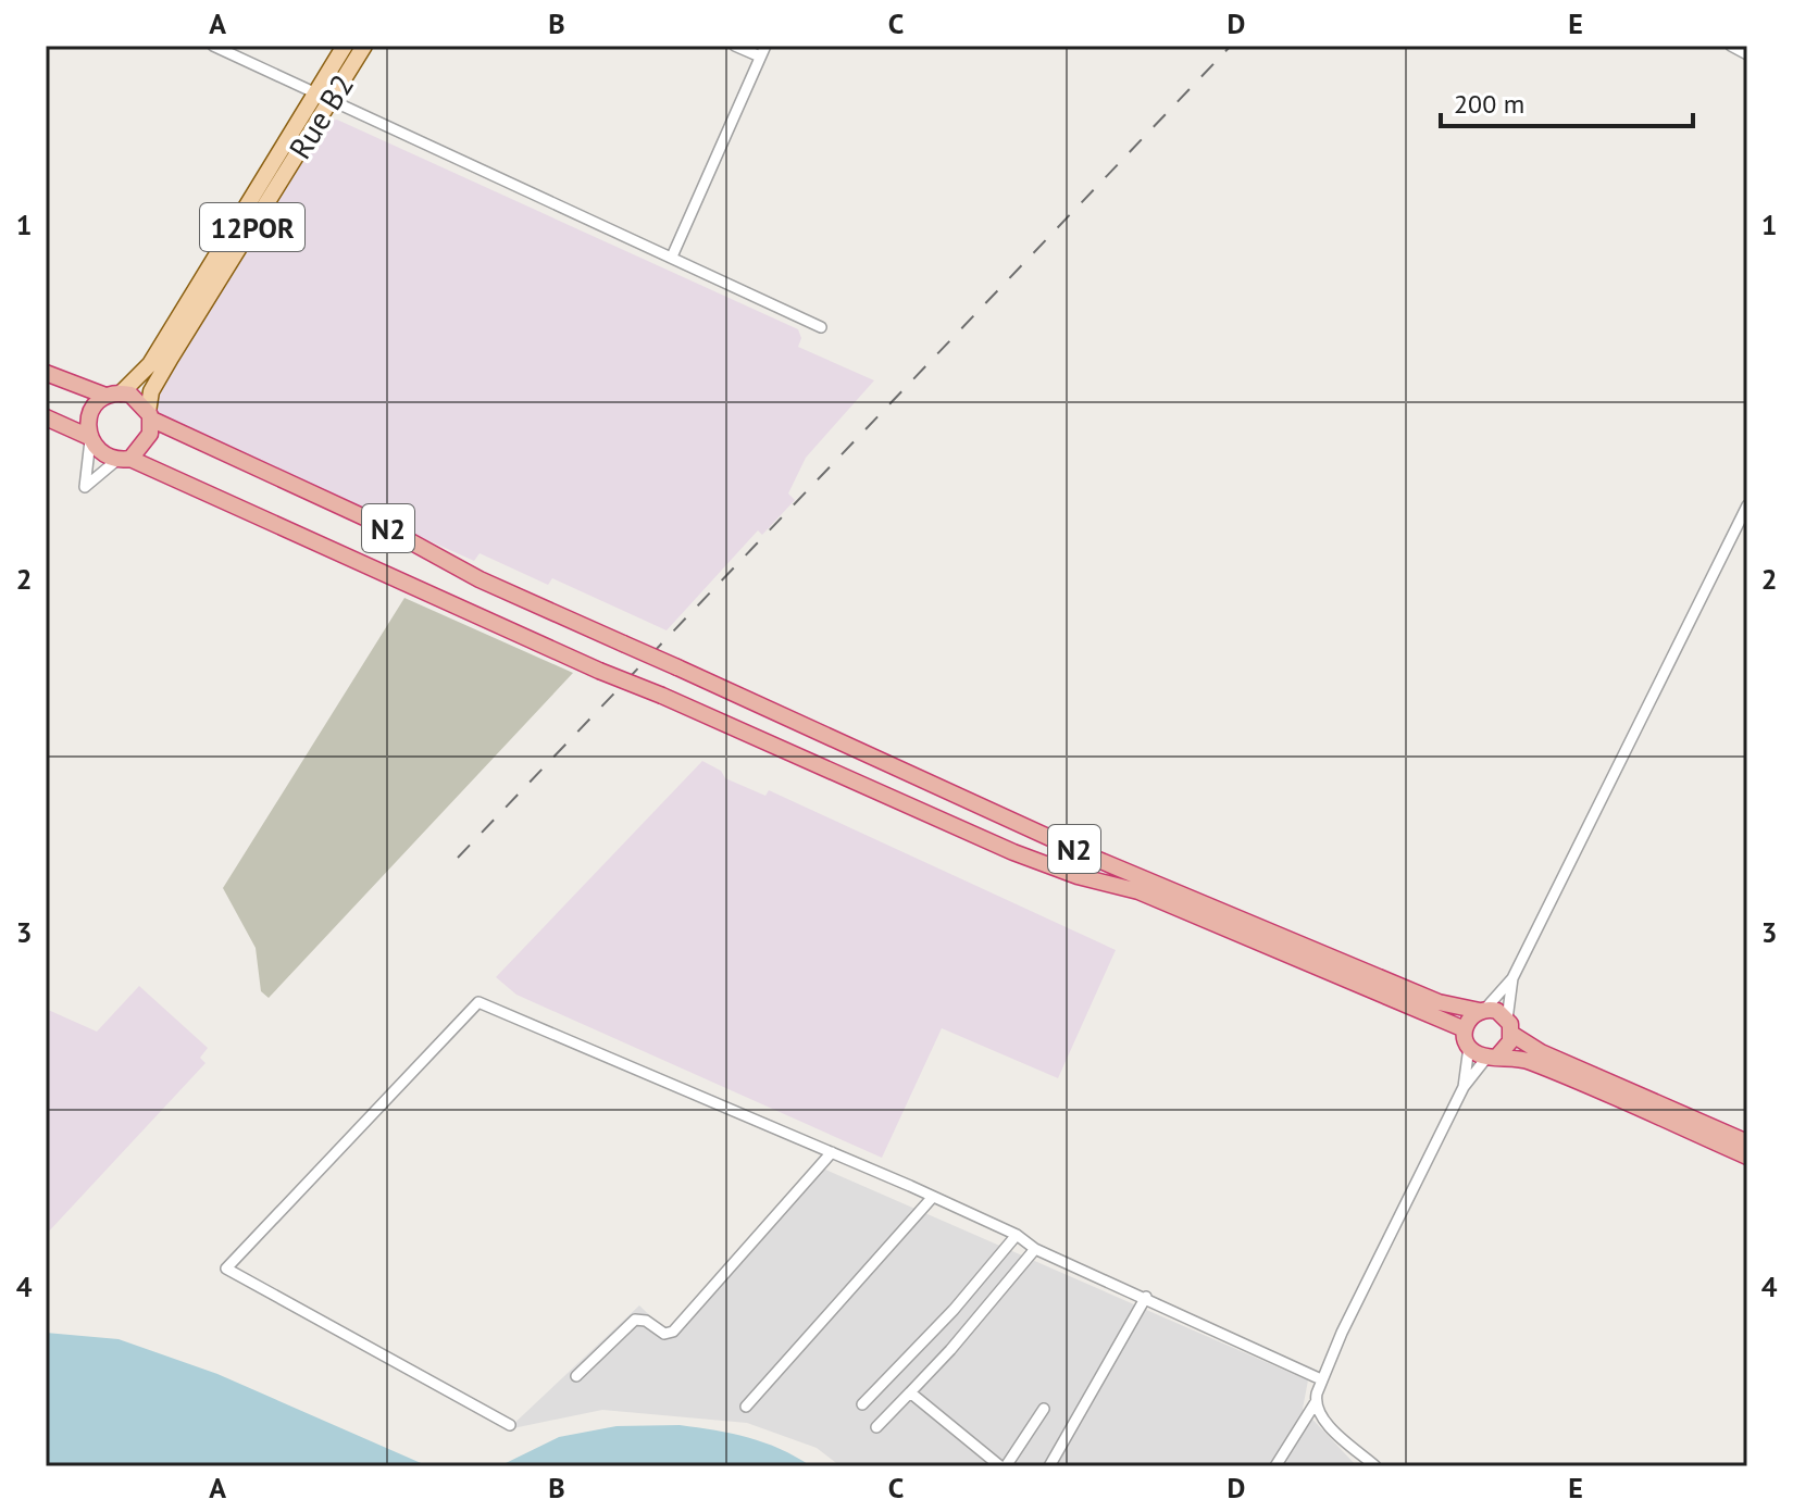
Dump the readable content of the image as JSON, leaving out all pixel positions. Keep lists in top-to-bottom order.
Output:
{
  "streets": {
    "highway": ["N2"],
    "main road": ["Rue B2", "12POR"]
  },
  "crossings": [
    ["Rue B2", "N2"]
  ],
  "scale_bar": "200 m",
  "grid": {
    "columns": [
      "A",
      "B",
      "C",
      "D",
      "E"
    ],
    "rows": [
      "1",
      "2",
      "3",
      "4"
    ]
  }
}
